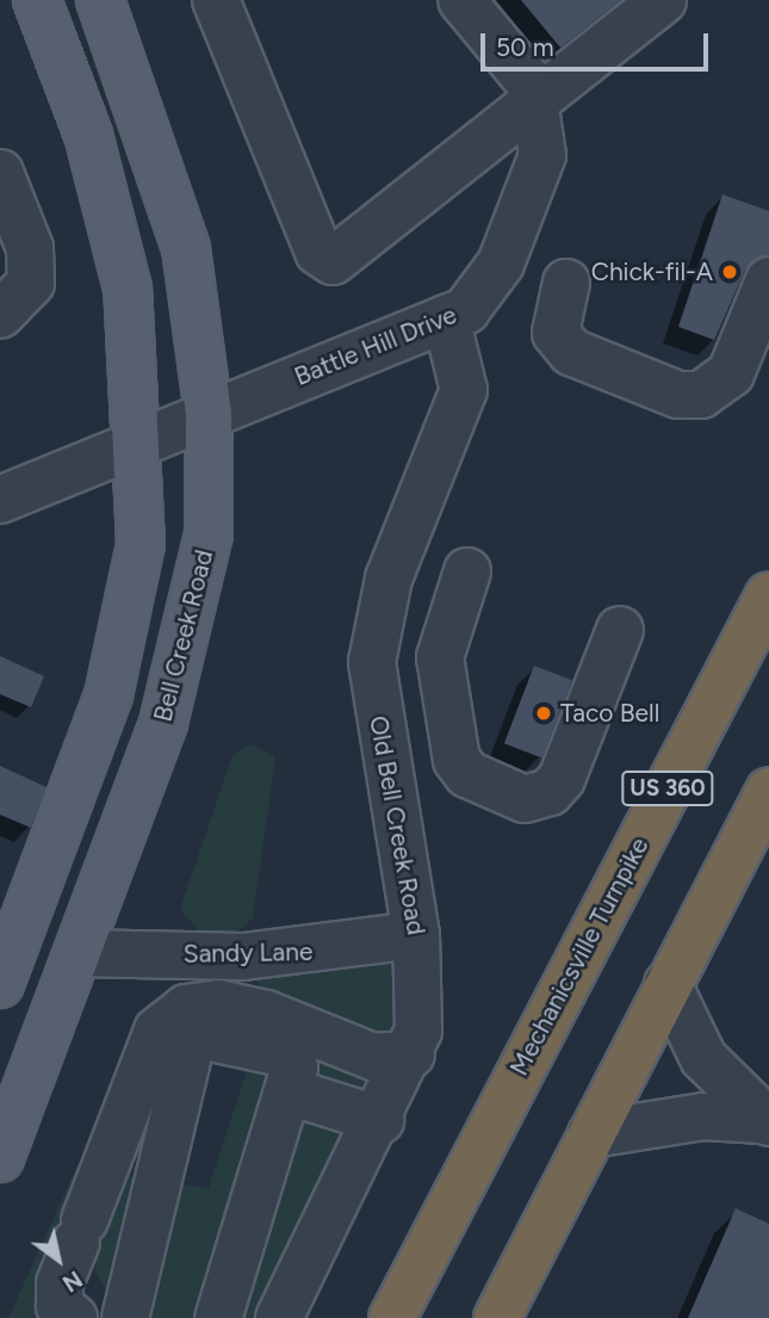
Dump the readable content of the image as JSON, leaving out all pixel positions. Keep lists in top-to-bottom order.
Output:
{
  "streets": {
    "highway": ["US 360", "Mechanicsville Turnpike"],
    "main road": ["Bell Creek Road"],
    "street": ["Battle Hill Drive", "Old Bell Creek Road", "Sandy Lane"]
  },
  "crossings": [
    ["Battle Hill Drive", "Bell Creek Road"],
    ["Battle Hill Drive", "Old Bell Creek Road"],
    ["Bell Creek Road", "Sandy Lane"],
    ["Old Bell Creek Road", "Sandy Lane"]
  ],
  "places": ["Chick-fil-A", "Taco Bell"],
  "scale_bar": "50 m",
  "north": "bottom right"
}
